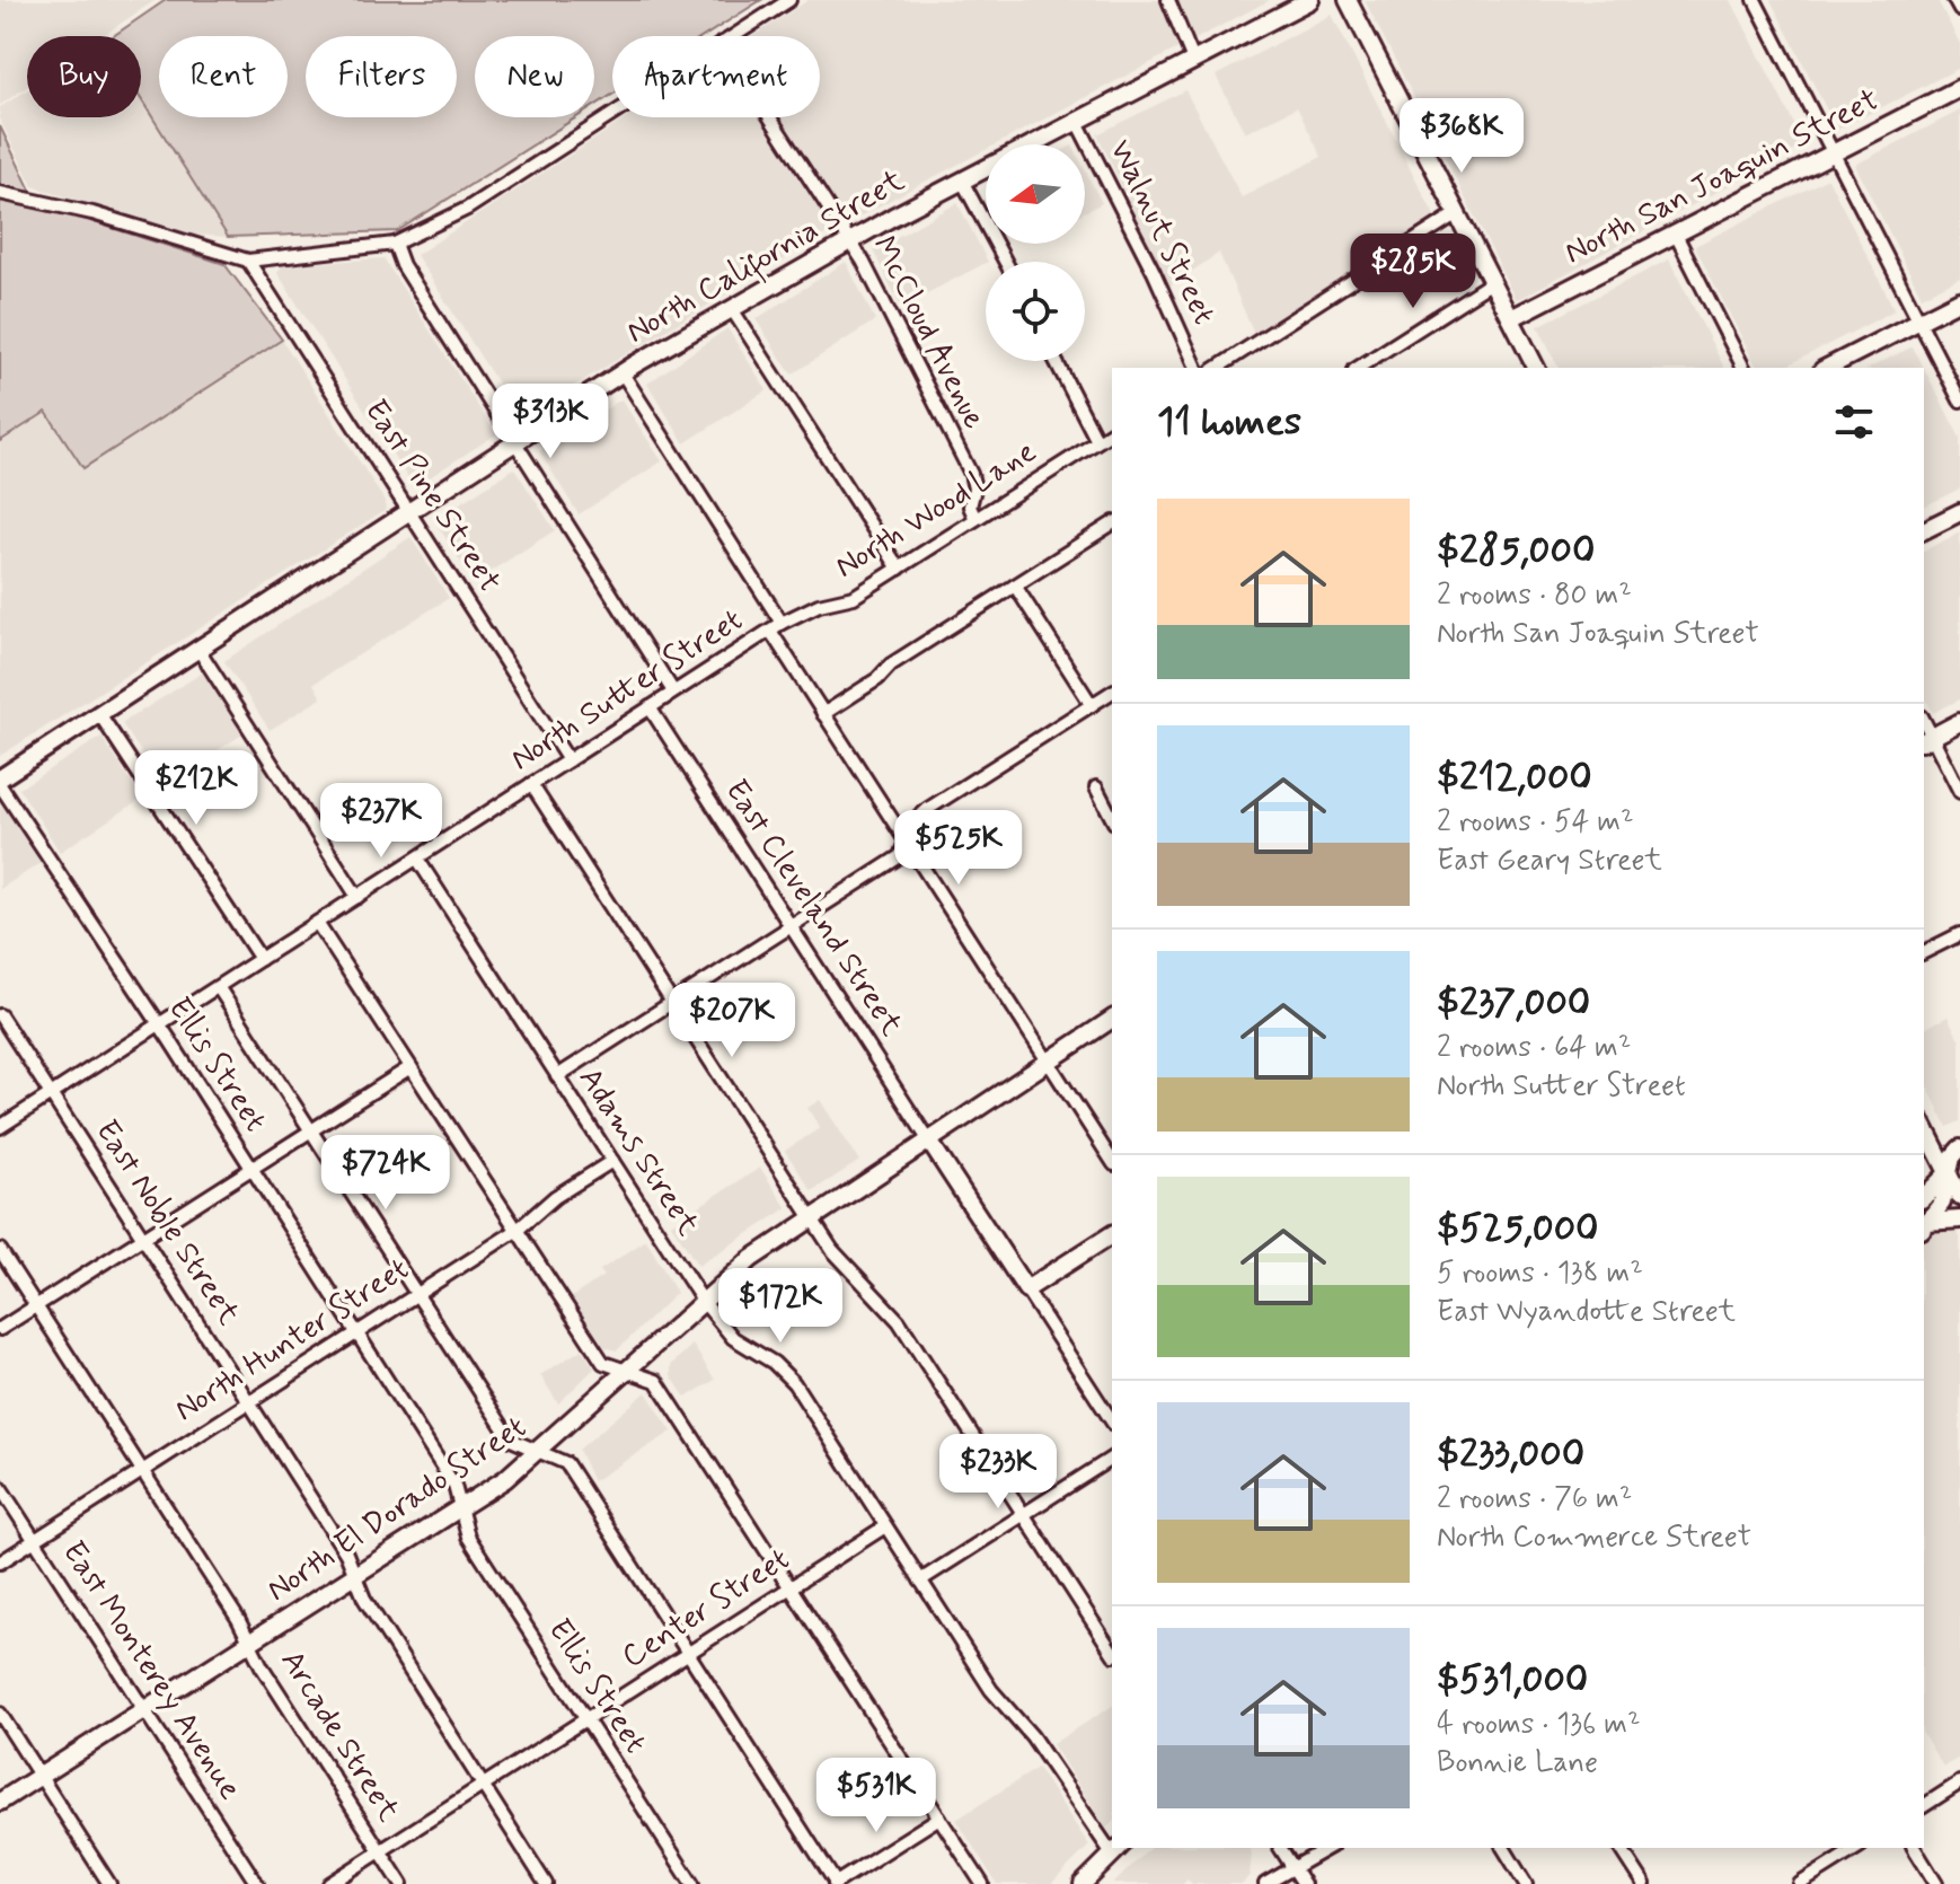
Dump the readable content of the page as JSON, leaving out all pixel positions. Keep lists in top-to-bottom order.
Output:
{
  "streets": {
    "street": [
      "North San Joaquin Street",
      "Walnut Street",
      "North California Street",
      "McCloud Avenue",
      "East Pine Street",
      "North Wood Lane",
      "North Sutter Street",
      "East Cleveland Street",
      "Ellis Street",
      "Adams Street",
      "East Noble Street",
      "North Hunter Street",
      "North El Dorado Street",
      "Center Street",
      "East Monterey Avenue",
      "Arcade Street"
    ]
  },
  "crossings": [
    ["Walnut Street", "North California Street"],
    ["North California Street", "McCloud Avenue"],
    ["North California Street", "East Pine Street"],
    ["North California Street", "Ellis Street"],
    ["McCloud Avenue", "North Wood Lane"],
    ["East Pine Street", "North Sutter Street"],
    ["North Wood Lane", "North Sutter Street"],
    ["North Sutter Street", "East Cleveland Street"],
    ["North Sutter Street", "Ellis Street"],
    ["North Sutter Street", "Adams Street"],
    ["North Sutter Street", "East Noble Street"],
    ["East Cleveland Street", "North El Dorado Street"],
    ["Ellis Street", "North Hunter Street"],
    ["Ellis Street", "North El Dorado Street"],
    ["Ellis Street", "Center Street"],
    ["Adams Street", "North Hunter Street"],
    ["Adams Street", "North El Dorado Street"],
    ["Adams Street", "Center Street"],
    ["East Noble Street", "North Hunter Street"],
    ["East Noble Street", "North El Dorado Street"],
    ["East Noble Street", "Center Street"],
    ["North Hunter Street", "East Monterey Avenue"],
    ["North Hunter Street", "Arcade Street"],
    ["North El Dorado Street", "East Monterey Avenue"],
    ["North El Dorado Street", "Arcade Street"],
    ["Center Street", "Arcade Street"]
  ],
  "north": "left",
  "page": {
    "chip": [
      "Buy",
      "Rent",
      "Filters",
      "New",
      "Apartment"
    ],
    "price": [
      "$368K",
      "$285K",
      "$313K",
      "$212K",
      "$237K",
      "$525K",
      "$207K",
      "$724K",
      "$172K",
      "$233K",
      "$531K"
    ],
    "heading": "11 homes",
    "list": [
      {
        "name": "$285,000",
        "note": "2 rooms · 80 m² · North San Joaquin Street"
      },
      {
        "name": "$212,000",
        "note": "2 rooms · 54 m² · East Geary Street"
      },
      {
        "name": "$237,000",
        "note": "2 rooms · 64 m² · North Sutter Street"
      },
      {
        "name": "$525,000",
        "note": "5 rooms · 138 m² · East Wyandotte Street"
      },
      {
        "name": "$233,000",
        "note": "2 rooms · 76 m² · North Commerce Street"
      },
      {
        "name": "$531,000",
        "note": "4 rooms · 136 m² · Bonnie Lane"
      }
    ]
  }
}
